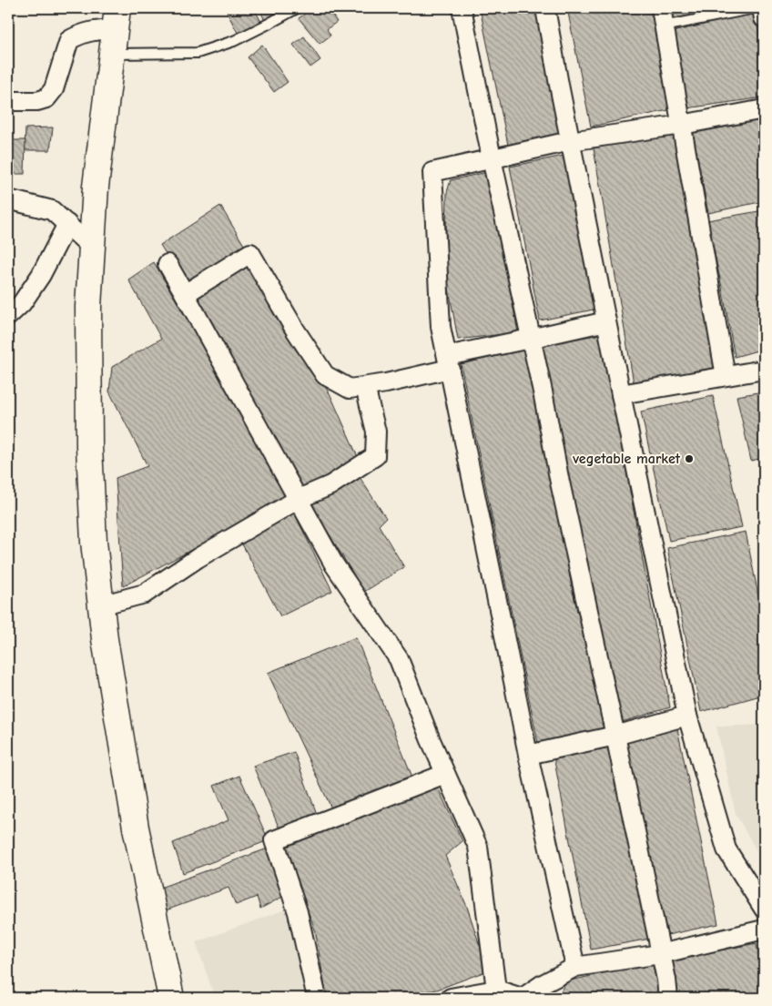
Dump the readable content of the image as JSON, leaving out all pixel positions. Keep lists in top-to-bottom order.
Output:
{
  "places": ["vegetable market"]
}
